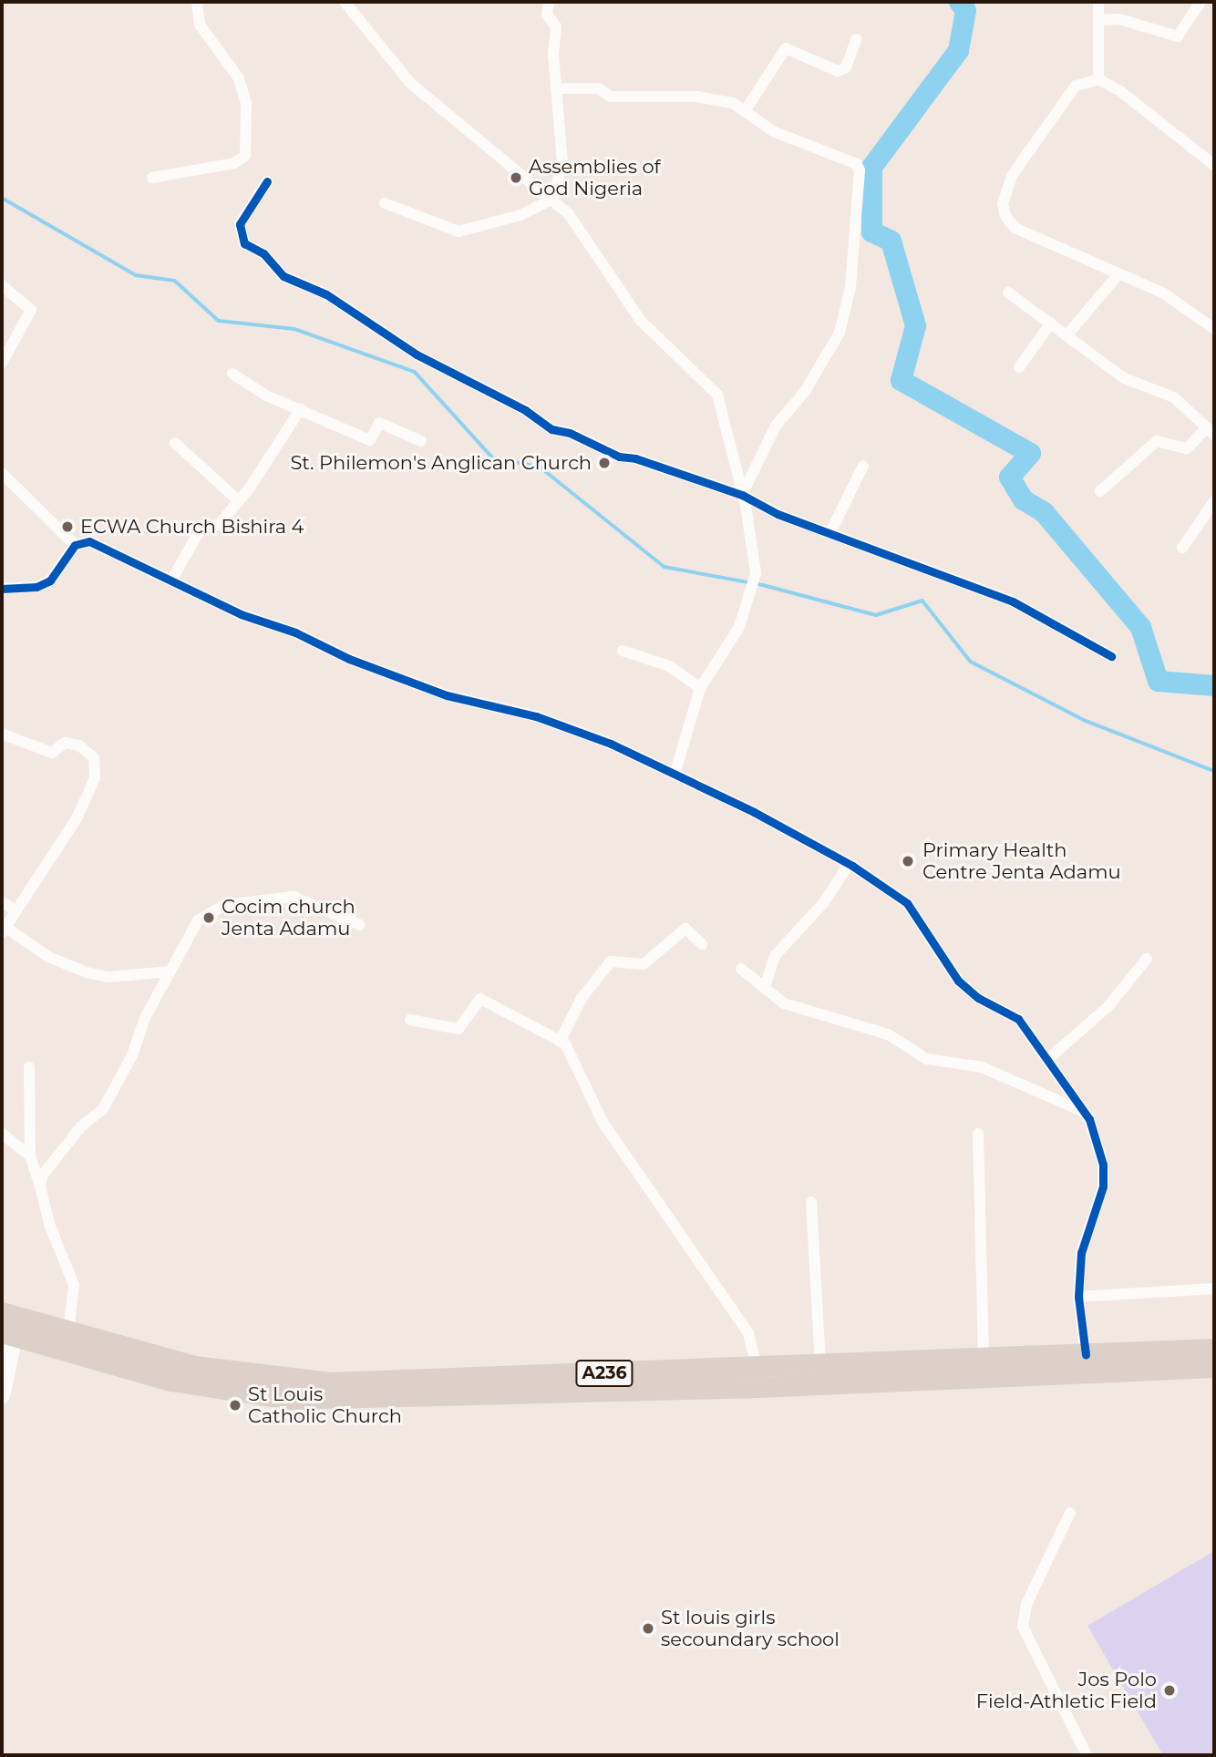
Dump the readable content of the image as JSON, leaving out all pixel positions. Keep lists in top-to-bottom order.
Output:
{
  "streets": {
    "highway": ["A236"]
  },
  "places": [
    "Assemblies of God Nigeria",
    "St. Philemon's Anglican Church",
    "ECWA Church Bishira 4",
    "Primary Health Centre Jenta Adamu",
    "Cocim church Jenta Adamu",
    "St Louis Catholic Church",
    "St louis girls secoundary school",
    "Jos Polo Field-Athletic Field"
  ]
}
